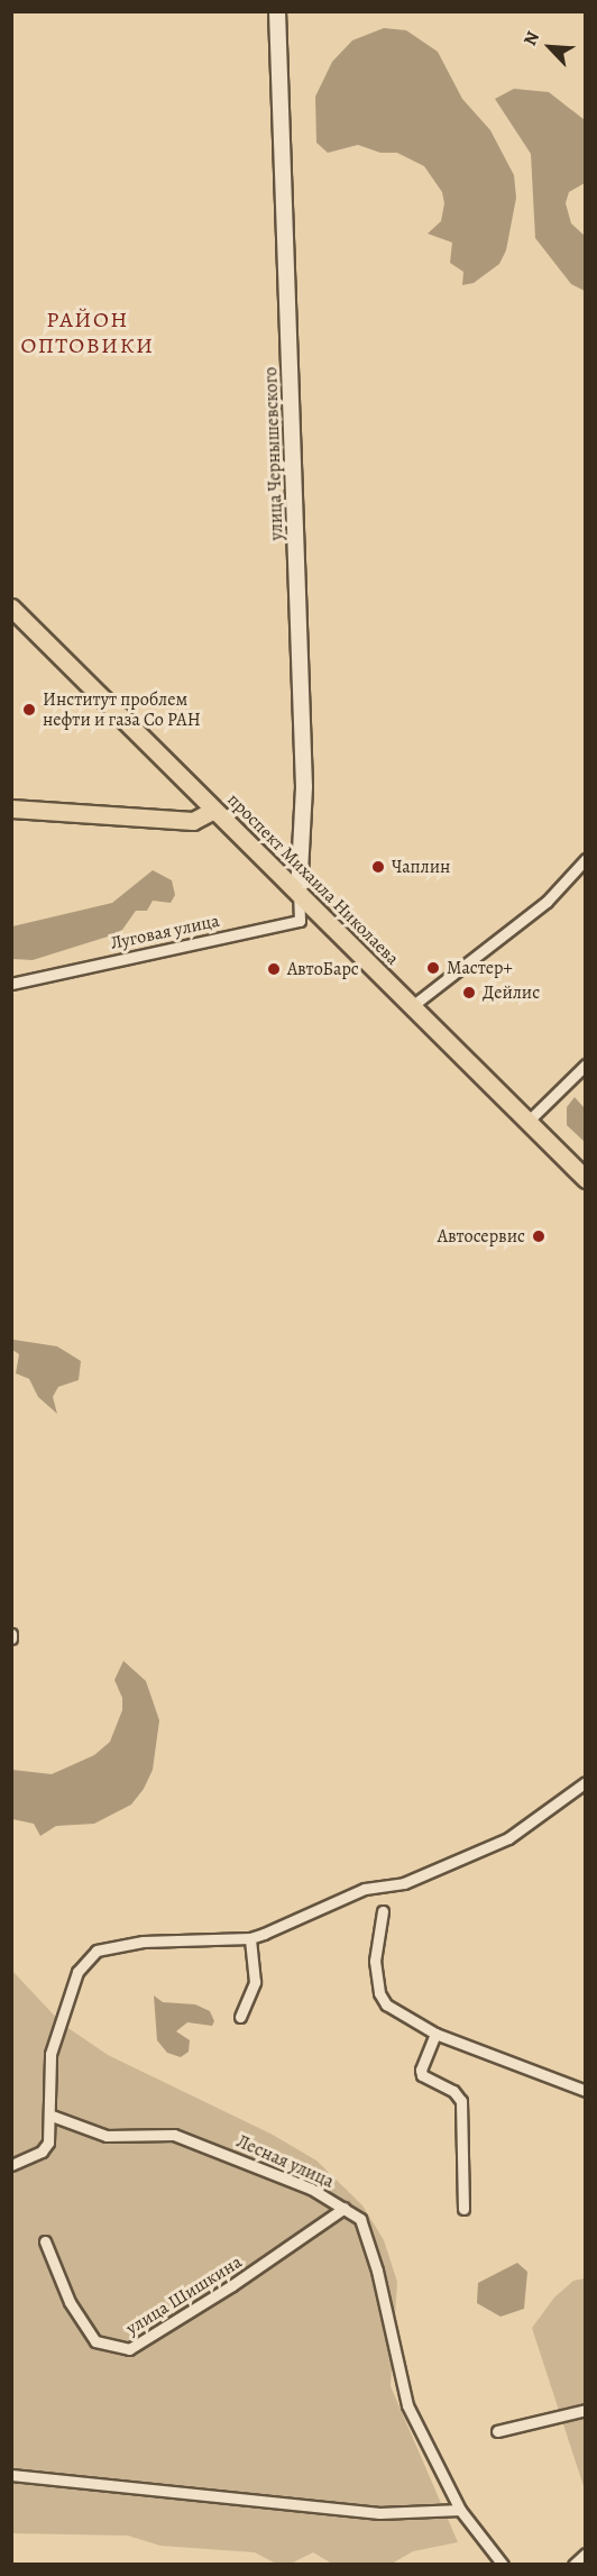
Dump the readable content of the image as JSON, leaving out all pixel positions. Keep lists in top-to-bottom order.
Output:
{
  "streets": {
    "main road": ["улица Чернышевского", "проспект Михаила Николаева"],
    "street": ["Луговая улица", "Лесная улица", "улица Шишкина"]
  },
  "crossings": [
    ["улица Чернышевского", "проспект Михаила Николаева"],
    ["улица Чернышевского", "Луговая улица"],
    ["проспект Михаила Николаева", "Луговая улица"],
    ["Лесная улица", "улица Шишкина"]
  ],
  "districts": ["РАЙОН ОПТОВИКИ"],
  "places": [
    "Институт проблем нефти и газа Со РАН",
    "Чаплин",
    "Мастер+",
    "АвтоБарс",
    "Дейлис",
    "Автосервис"
  ],
  "north": "top left"
}
